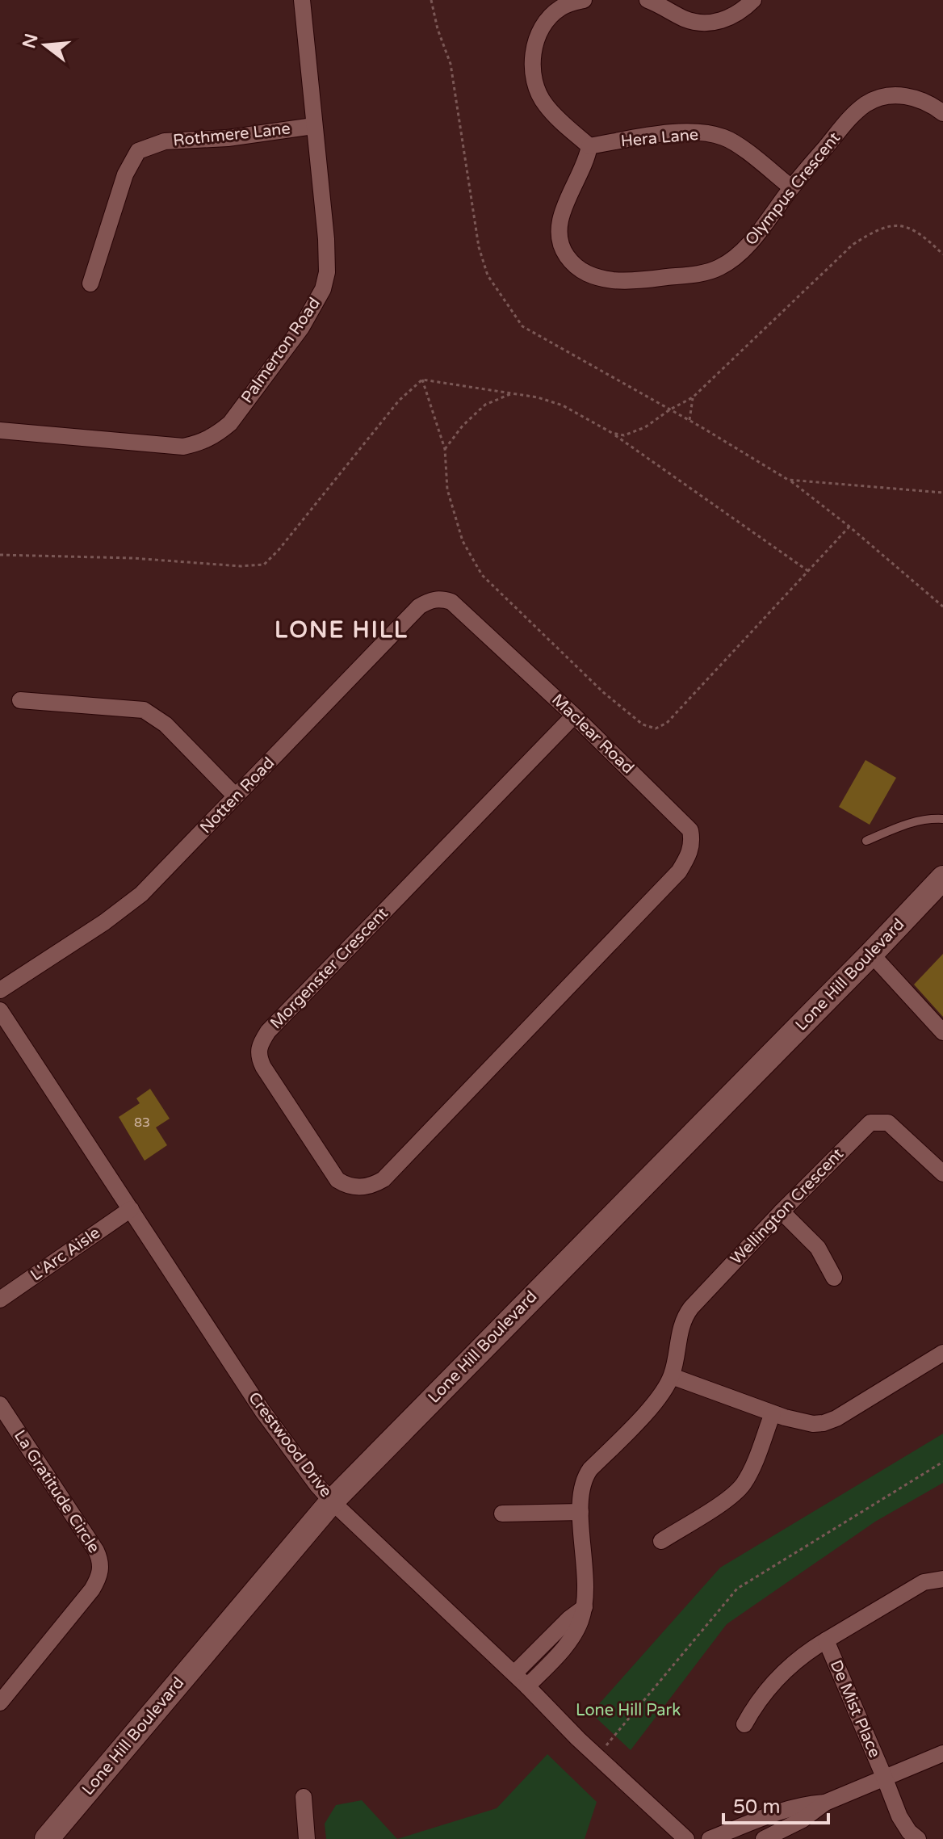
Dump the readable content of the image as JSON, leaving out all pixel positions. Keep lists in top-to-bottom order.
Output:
{
  "streets": {
    "street": [
      "Rothmere Lane",
      "Hera Lane",
      "Olympus Crescent",
      "Palmerton Road",
      "Maclear Road",
      "Notten Road",
      "Morgenster Crescent",
      "Lone Hill Boulevard",
      "Wellington Crescent",
      "L'Arc Aisle",
      "Crestwood Drive",
      "La Gratitude Circle",
      "De Mist Place"
    ]
  },
  "crossings": [
    ["Rothmere Lane", "Palmerton Road"],
    ["Hera Lane", "Olympus Crescent"],
    ["Maclear Road", "Notten Road"],
    ["Maclear Road", "Morgenster Crescent"],
    ["Lone Hill Boulevard", "Crestwood Drive"],
    ["Wellington Crescent", "Crestwood Drive"],
    ["L'Arc Aisle", "Crestwood Drive"]
  ],
  "districts": ["LONE HILL"],
  "parks": ["Lone Hill Park"],
  "house_numbers": ["83"],
  "scale_bar": "50 m",
  "north": "left"
}
